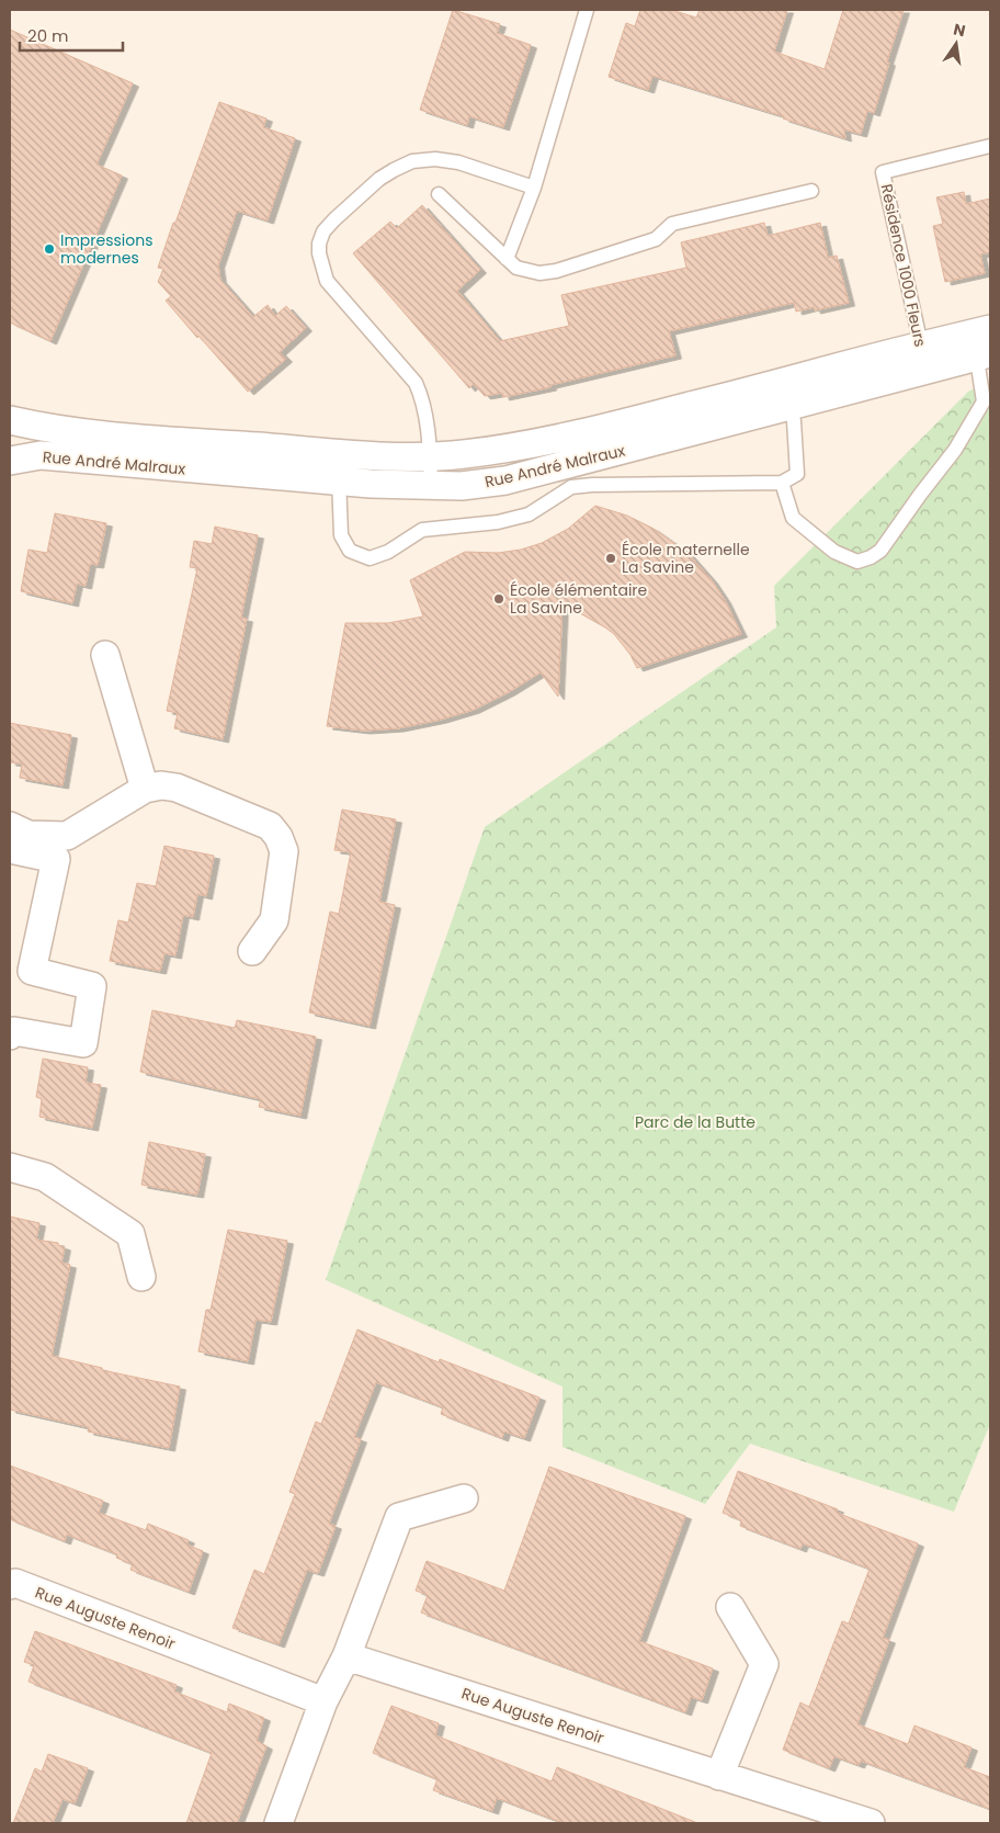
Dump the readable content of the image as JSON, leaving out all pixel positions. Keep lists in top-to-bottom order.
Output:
{
  "streets": {
    "street": ["Rue André Malraux", "Rue Auguste Renoir"],
    "lane": ["Résidence 1000 Fleurs"]
  },
  "crossings": [
    ["Résidence 1000 Fleurs", "Rue André Malraux"]
  ],
  "parks": ["Parc de la Butte"],
  "places": ["Impressions modernes", "École maternelle La Savine", "École élémentaire La Savine"],
  "scale_bar": "20 m",
  "north": "top"
}
